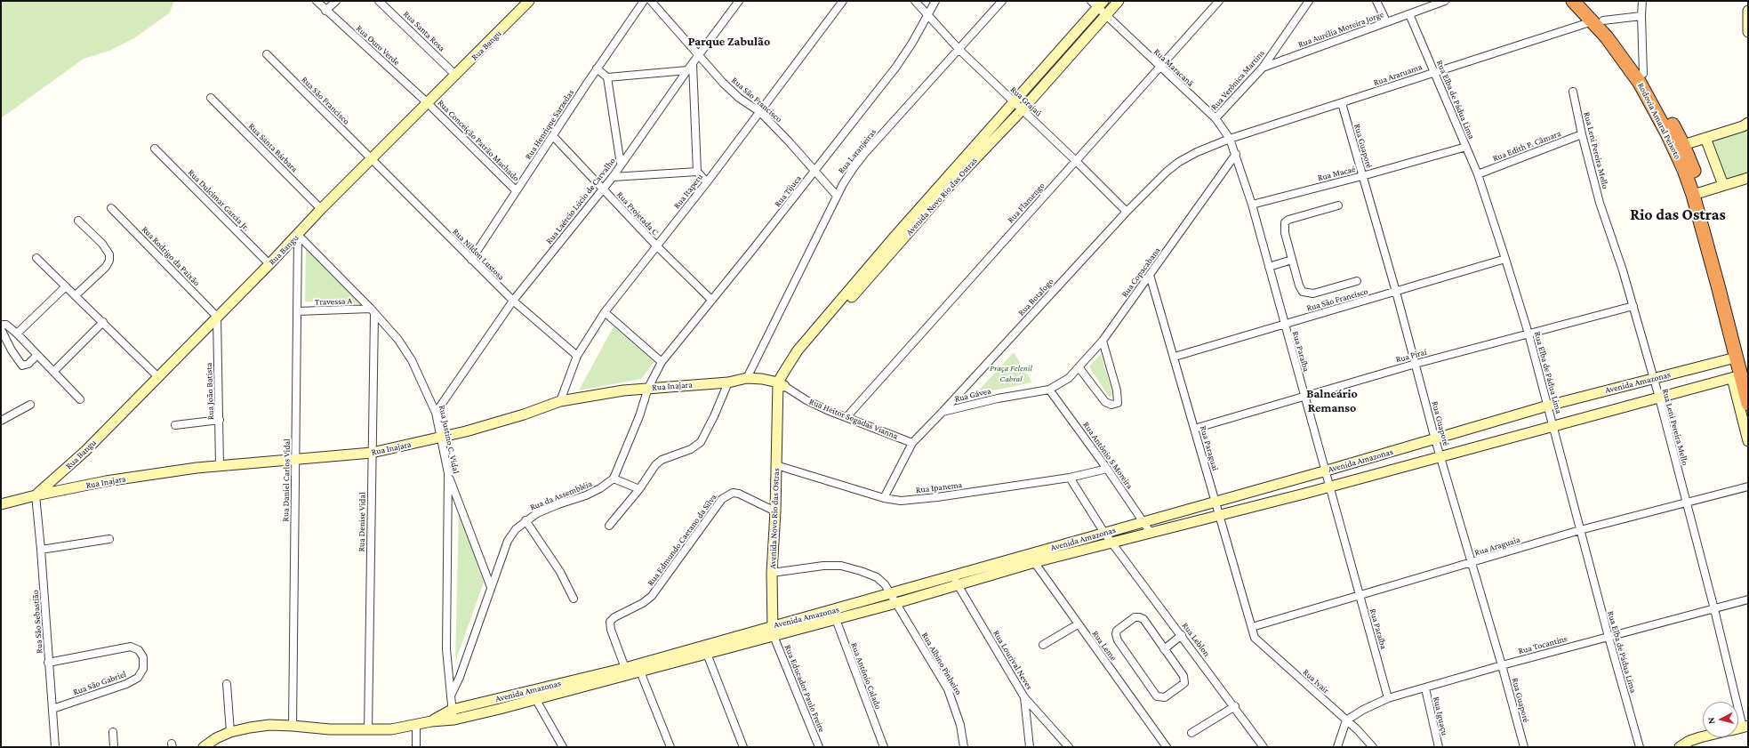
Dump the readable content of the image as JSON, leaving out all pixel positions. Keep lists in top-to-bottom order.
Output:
{
  "streets": {
    "highway": ["Rodovia Amaral Peixoto"],
    "street": [
      "Rua Aurélia Moreira Jorge",
      "Rua Santa Rosa",
      "Rua Ouro Verde",
      "Rua Bangu",
      "Rua Maracanã",
      "Rua Araruama",
      "Rua Verônica Martins",
      "Rua São Francisco",
      "Rua Elba de Pádua Lima",
      "Rua Grajaú",
      "Rua Henrique Sarzedas",
      "Rua Conceição Patrão Machado",
      "Rua Guaporé",
      "Rua Edith P. Câmara",
      "Rua Santa Bárbara",
      "Rua Leni Pereira Mello",
      "Rua Laranjeiras",
      "Rua Macaé",
      "Rua Itaperu",
      "Rua Tijuca",
      "Avenida Novo Rio das Ostras",
      "Rua Dulcimar Garcia Jr.",
      "Rua Laércio Lúcio de Carvalho",
      "Rua Flamengo",
      "Rua Projetada C",
      "Rua Nildon Lustosa",
      "Rua Rodrigo da Paixão",
      "Rua Copacabana",
      "Rua Botafogo",
      "Travessa A",
      "Rua Paraíba",
      "Rua Piraí",
      "Avenida Amazonas",
      "Rua Inajara",
      "Rua João Batista",
      "Rua Gávea",
      "Rua Heitor Segadas Vianna",
      "Rua Justino C. Vidal",
      "Rua Paraguai",
      "Rua Antônio S Moreira",
      "Rua Daniel Carlos Vidal",
      "Rua Ipanema",
      "Rua da Assembléia",
      "Rua Denise Vidal",
      "Rua Edmundo Caetano da Silva",
      "Rua Araguaia",
      "Rua São Sebastião",
      "Rua Leblon",
      "Rua Tocantins",
      "Rua Leme",
      "Rua Lourival Neves",
      "Rua Albino Pinheiro",
      "Rua Antônio Calado",
      "Rua Ivair",
      "Rua São Gabriel",
      "Rua Educador Paulo Freire",
      "Rua Iguaçu"
    ]
  },
  "crossings": [
    ["Rua Aurélia Moreira Jorge", "Rua Verônica Martins"],
    ["Rua Aurélia Moreira Jorge", "Rua Elba de Pádua Lima"],
    ["Rua Santa Rosa", "Rua Bangu"],
    ["Rua Ouro Verde", "Rua Bangu"],
    ["Rua Ouro Verde", "Rua Conceição Patrão Machado"],
    ["Rua Bangu", "Rua São Francisco"],
    ["Rua Bangu", "Rua Conceição Patrão Machado"],
    ["Rua Bangu", "Rua Santa Bárbara"],
    ["Rua Bangu", "Rua Dulcimar Garcia Jr."],
    ["Rua Bangu", "Rua Nildon Lustosa"],
    ["Rua Bangu", "Rua Rodrigo da Paixão"],
    ["Rua Bangu", "Rua Inajara"],
    ["Rua Bangu", "Rua João Batista"],
    ["Rua Bangu", "Rua Justino C. Vidal"],
    ["Rua Bangu", "Rua Daniel Carlos Vidal"],
    ["Rua Bangu", "Rua São Sebastião"],
    ["Rua Maracanã", "Rua Araruama"],
    ["Rua Maracanã", "Rua Verônica Martins"],
    ["Rua Maracanã", "Avenida Novo Rio das Ostras"],
    ["Rua Maracanã", "Rua Flamengo"],
    ["Rua Maracanã", "Rua Copacabana"],
    ["Rua Maracanã", "Rua Botafogo"],
    ["Rua Maracanã", "Rua Paraíba"],
    ["Rua Araruama", "Rua Elba de Pádua Lima"],
    ["Rua Araruama", "Rodovia Amaral Peixoto"],
    ["Rua Araruama", "Rua Guaporé"],
    ["Rua Araruama", "Rua Botafogo"],
    ["Rua São Francisco", "Rua Elba de Pádua Lima"],
    ["Rua São Francisco", "Rua Guaporé"],
    ["Rua São Francisco", "Rua Laranjeiras"],
    ["Rua São Francisco", "Rua Itaperu"],
    ["Rua São Francisco", "Rua Tijuca"],
    ["Rua São Francisco", "Rua Laércio Lúcio de Carvalho"],
    ["Rua São Francisco", "Rua Nildon Lustosa"],
    ["Rua São Francisco", "Rua Paraíba"],
    ["Rua São Francisco", "Rua Paraguai"],
    ["Rua Elba de Pádua Lima", "Rua Edith P. Câmara"],
    ["Rua Elba de Pádua Lima", "Rua Macaé"],
    ["Rua Elba de Pádua Lima", "Rua Piraí"],
    ["Rua Elba de Pádua Lima", "Avenida Amazonas"],
    ["Rua Elba de Pádua Lima", "Rua Araguaia"],
    ["Rua Elba de Pádua Lima", "Rua Tocantins"],
    ["Rua Grajaú", "Rua Laranjeiras"],
    ["Rua Grajaú", "Rua Tijuca"],
    ["Rua Grajaú", "Avenida Novo Rio das Ostras"],
    ["Rua Grajaú", "Rua Flamengo"],
    ["Rua Grajaú", "Rua Botafogo"],
    ["Rodovia Amaral Peixoto", "Avenida Amazonas"],
    ["Rua Henrique Sarzedas", "Rua Conceição Patrão Machado"],
    ["Rua Henrique Sarzedas", "Rua Projetada C"],
    ["Rua Henrique Sarzedas", "Rua Nildon Lustosa"],
    ["Rua Guaporé", "Rua Macaé"],
    ["Rua Guaporé", "Rua Piraí"],
    ["Rua Guaporé", "Avenida Amazonas"],
    ["Rua Guaporé", "Rua Araguaia"],
    ["Rua Guaporé", "Rua Tocantins"],
    ["Rua Edith P. Câmara", "Rua Leni Pereira Mello"],
    ["Rua Leni Pereira Mello", "Rua Piraí"],
    ["Rua Leni Pereira Mello", "Avenida Amazonas"],
    ["Rua Leni Pereira Mello", "Rua Araguaia"],
    ["Rua Leni Pereira Mello", "Rua Tocantins"],
    ["Rua Laranjeiras", "Rua Inajara"],
    ["Rua Macaé", "Rua Paraíba"],
    ["Rua Itaperu", "Rua Projetada C"],
    ["Rua Itaperu", "Rua Nildon Lustosa"],
    ["Rua Itaperu", "Rua Inajara"],
    ["Rua Tijuca", "Rua Projetada C"],
    ["Rua Tijuca", "Rua Inajara"],
    ["Avenida Novo Rio das Ostras", "Avenida Amazonas"],
    ["Avenida Novo Rio das Ostras", "Rua Inajara"],
    ["Avenida Novo Rio das Ostras", "Rua Heitor Segadas Vianna"],
    ["Avenida Novo Rio das Ostras", "Rua Ipanema"],
    ["Avenida Novo Rio das Ostras", "Rua Edmundo Caetano da Silva"],
    ["Avenida Novo Rio das Ostras", "Rua Albino Pinheiro"],
    ["Avenida Novo Rio das Ostras", "Rua Educador Paulo Freire"],
    ["Rua Laércio Lúcio de Carvalho", "Rua Projetada C"],
    ["Rua Laércio Lúcio de Carvalho", "Rua Nildon Lustosa"],
    ["Rua Laércio Lúcio de Carvalho", "Rua Justino C. Vidal"],
    ["Rua Flamengo", "Rua Heitor Segadas Vianna"],
    ["Rua Rodrigo da Paixão", "Rua João Batista"],
    ["Rua Copacabana", "Rua Paraíba"],
    ["Rua Copacabana", "Rua Gávea"],
    ["Rua Copacabana", "Rua Paraguai"],
    ["Rua Copacabana", "Rua Antônio S Moreira"],
    ["Rua Botafogo", "Rua Gávea"],
    ["Rua Botafogo", "Rua Heitor Segadas Vianna"],
    ["Rua Botafogo", "Rua Ipanema"],
    ["Travessa A", "Rua Justino C. Vidal"],
    ["Travessa A", "Rua Daniel Carlos Vidal"],
    ["Travessa A", "Rua Denise Vidal"],
    ["Rua Paraíba", "Rua Piraí"],
    ["Rua Paraíba", "Avenida Amazonas"],
    ["Rua Paraíba", "Rua Araguaia"],
    ["Rua Paraíba", "Rua Tocantins"],
    ["Rua Piraí", "Rua Paraguai"],
    ["Avenida Amazonas", "Rua Paraguai"],
    ["Avenida Amazonas", "Rua Antônio S Moreira"],
    ["Avenida Amazonas", "Rua Daniel Carlos Vidal"],
    ["Avenida Amazonas", "Rua da Assembléia"],
    ["Avenida Amazonas", "Rua Denise Vidal"],
    ["Avenida Amazonas", "Rua Edmundo Caetano da Silva"],
    ["Avenida Amazonas", "Rua Leblon"],
    ["Avenida Amazonas", "Rua Leme"],
    ["Avenida Amazonas", "Rua Lourival Neves"],
    ["Avenida Amazonas", "Rua Albino Pinheiro"],
    ["Avenida Amazonas", "Rua Antônio Calado"],
    ["Avenida Amazonas", "Rua Educador Paulo Freire"],
    ["Rua Inajara", "Rua João Batista"],
    ["Rua Inajara", "Rua Heitor Segadas Vianna"],
    ["Rua Inajara", "Rua Justino C. Vidal"],
    ["Rua Inajara", "Rua Daniel Carlos Vidal"],
    ["Rua Inajara", "Rua Denise Vidal"],
    ["Rua Inajara", "Rua São Sebastião"],
    ["Rua Gávea", "Rua Antônio S Moreira"],
    ["Rua Justino C. Vidal", "Rua Daniel Carlos Vidal"],
    ["Rua Justino C. Vidal", "Rua da Assembléia"],
    ["Rua Justino C. Vidal", "Rua Denise Vidal"],
    ["Rua Paraguai", "Rua Araguaia"],
    ["Rua Paraguai", "Rua Ivair"],
    ["Rua Antônio S Moreira", "Rua Ipanema"],
    ["Rua Araguaia", "Rua Ivair"],
    ["Rua São Sebastião", "Rua São Gabriel"],
    ["Rua Tocantins", "Rua Ivair"],
    ["Rua Tocantins", "Rua Iguaçu"]
  ],
  "districts": ["Parque Zabulão", "Rio das Ostras", "Balneário Remanso"],
  "parks": ["Praça Felenil Cabral"],
  "north": "left"
}
